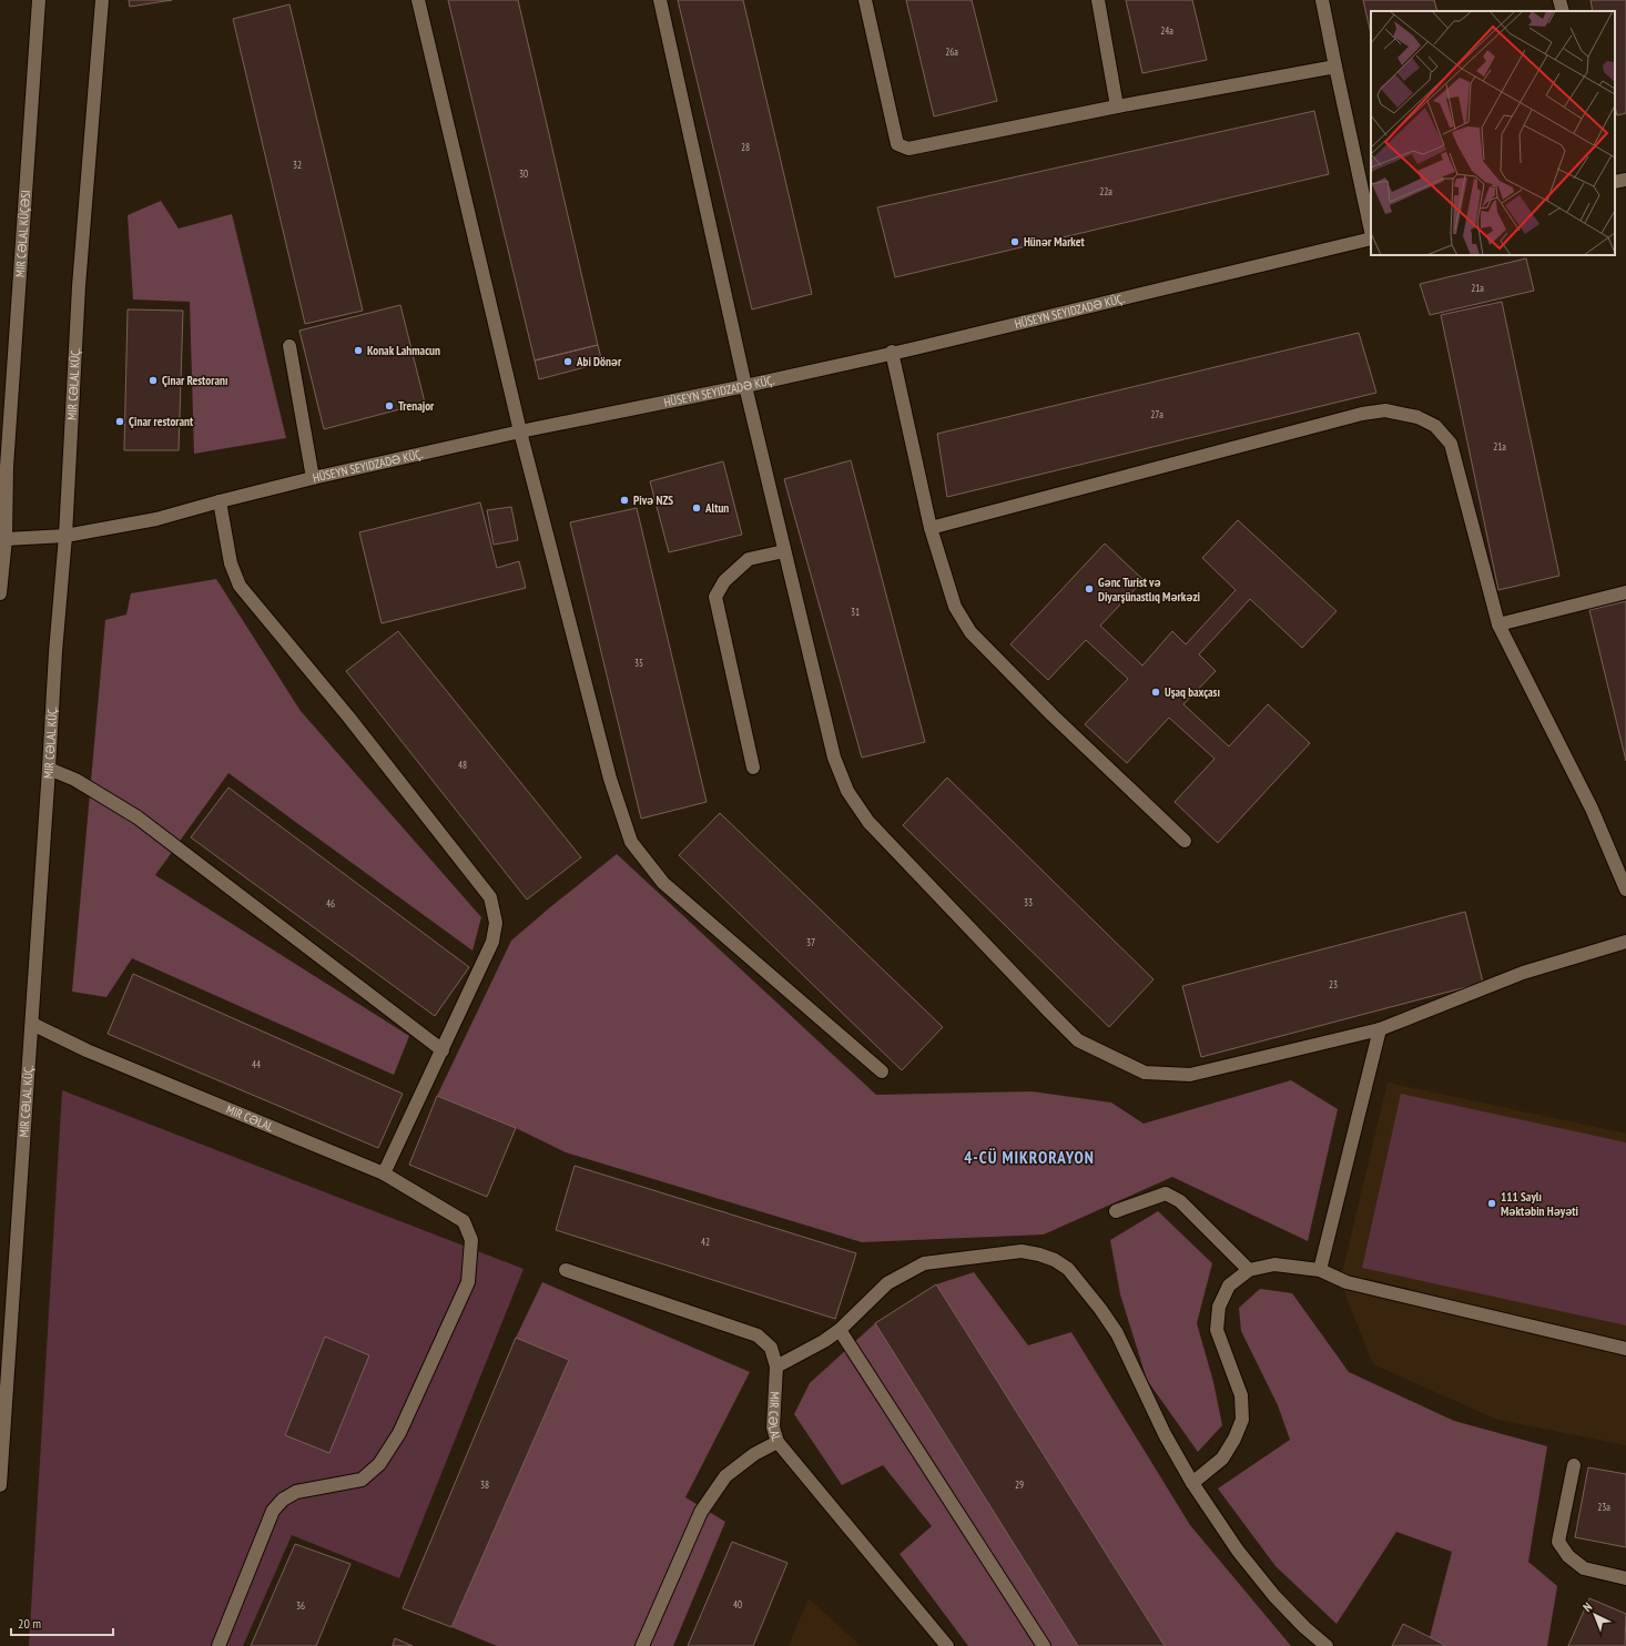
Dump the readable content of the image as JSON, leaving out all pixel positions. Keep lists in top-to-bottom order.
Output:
{
  "streets": {
    "street": [
      "MIR CƏLAL KÜÇƏSI",
      "HÜSEYN SEYIDZADƏ KÜÇ.",
      "MIR CƏLAL KÜÇ.",
      "MIR CƏLAL"
    ]
  },
  "crossings": [
    ["MIR CƏLAL KÜÇƏSI", "HÜSEYN SEYIDZADƏ KÜÇ."],
    ["HÜSEYN SEYIDZADƏ KÜÇ.", "MIR CƏLAL KÜÇ."],
    ["MIR CƏLAL KÜÇ.", "MIR CƏLAL"]
  ],
  "districts": ["4-CÜ MIKRORAYON"],
  "places": [
    "Hünər Market",
    "Konak Lahmacun",
    "Abi Dönər",
    "Çinar Restoranı",
    "Trenajor",
    "Çinar restorant",
    "Pivə NZS",
    "Altun",
    "Gənc Turist və Diyarşünastlıq Mərkəzi",
    "Uşaq baxçası",
    "111 Saylı Məktəbin Həyəti"
  ],
  "house_numbers": [
    "24a",
    "26a",
    "28",
    "32",
    "30",
    "22a",
    "21a",
    "27a",
    "21a",
    "31",
    "35",
    "48",
    "33",
    "46",
    "37",
    "23",
    "44",
    "42",
    "38",
    "29",
    "23a",
    "40",
    "36"
  ],
  "scale_bar": "20 m",
  "north": "top left"
}
